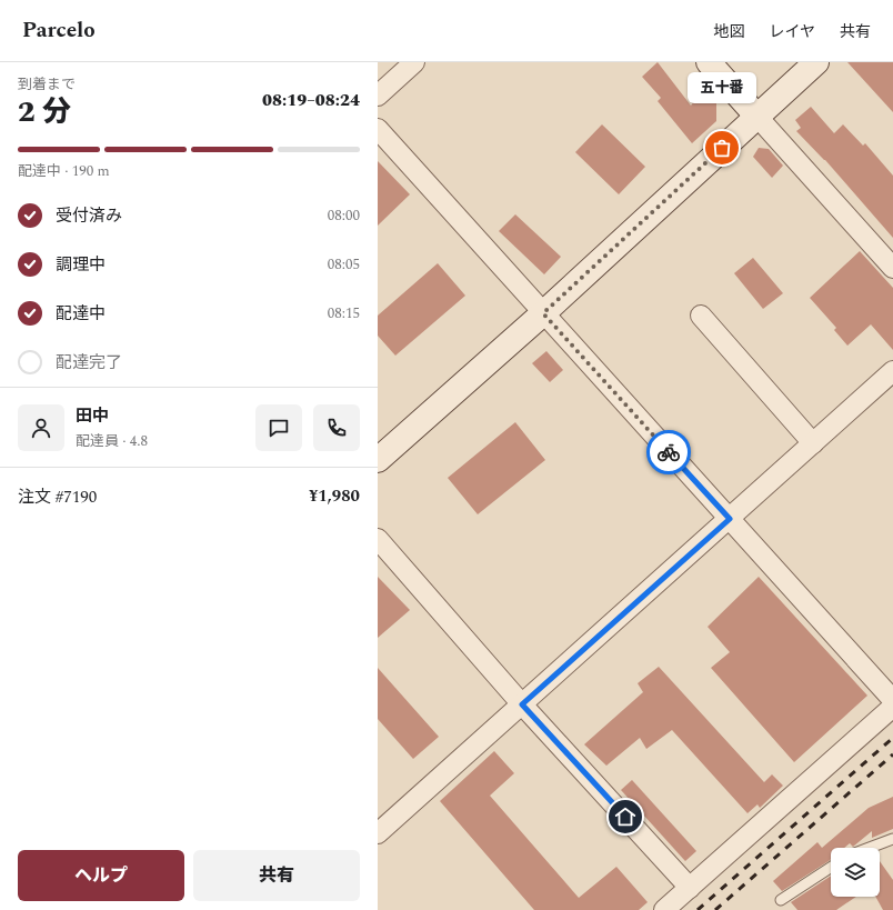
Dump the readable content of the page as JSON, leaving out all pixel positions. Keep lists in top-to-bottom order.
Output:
{
  "places": ["五十番"],
  "page": {
    "header": "Parcelo",
    "nav": ["地図", "レイヤ", "共有"],
    "heading": ["2 分", "到着まで", "08:19–08:24"],
    "panel": [
      "田中",
      "配達員 · 4.8",
      "注文 #7190",
      "¥1,980"
    ],
    "bubble": "五十番",
    "bar": "配達中 · 190 m",
    "list": [
      ["受付済み", "08:00"],
      ["調理中", "08:05"],
      ["配達中", "08:15"],
      "配達完了"
    ],
    "buttons": ["ヘルプ", "共有"]
  }
}
